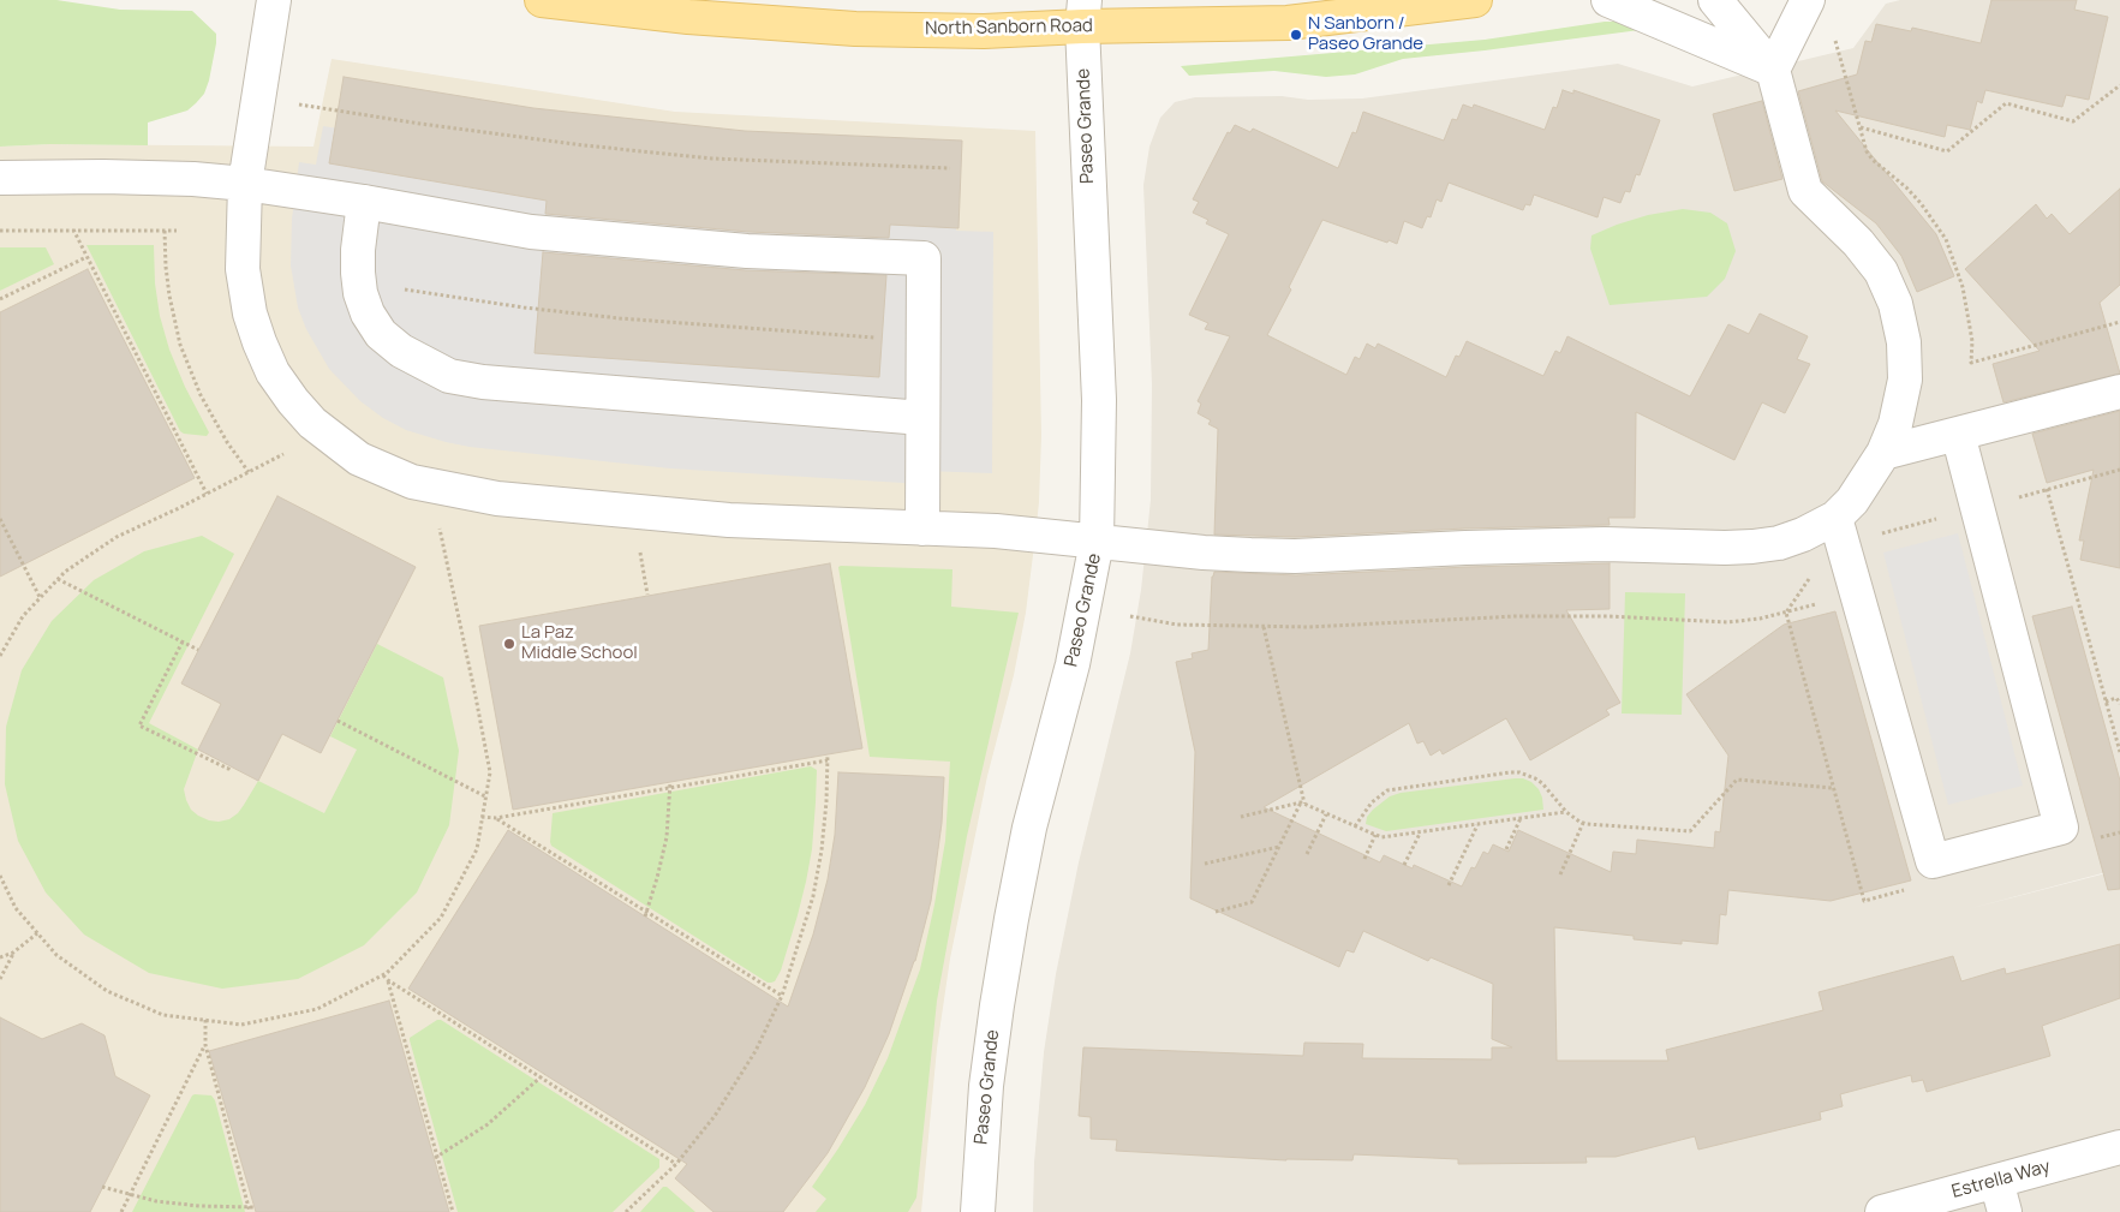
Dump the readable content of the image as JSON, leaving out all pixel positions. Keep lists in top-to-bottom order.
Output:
{
  "streets": {
    "main road": ["North Sanborn Road"],
    "street": ["Paseo Grande", "Estrella Way"]
  },
  "crossings": [
    ["North Sanborn Road", "Paseo Grande"]
  ],
  "places": ["N Sanborn / Paseo Grande", "La Paz Middle School"]
}
